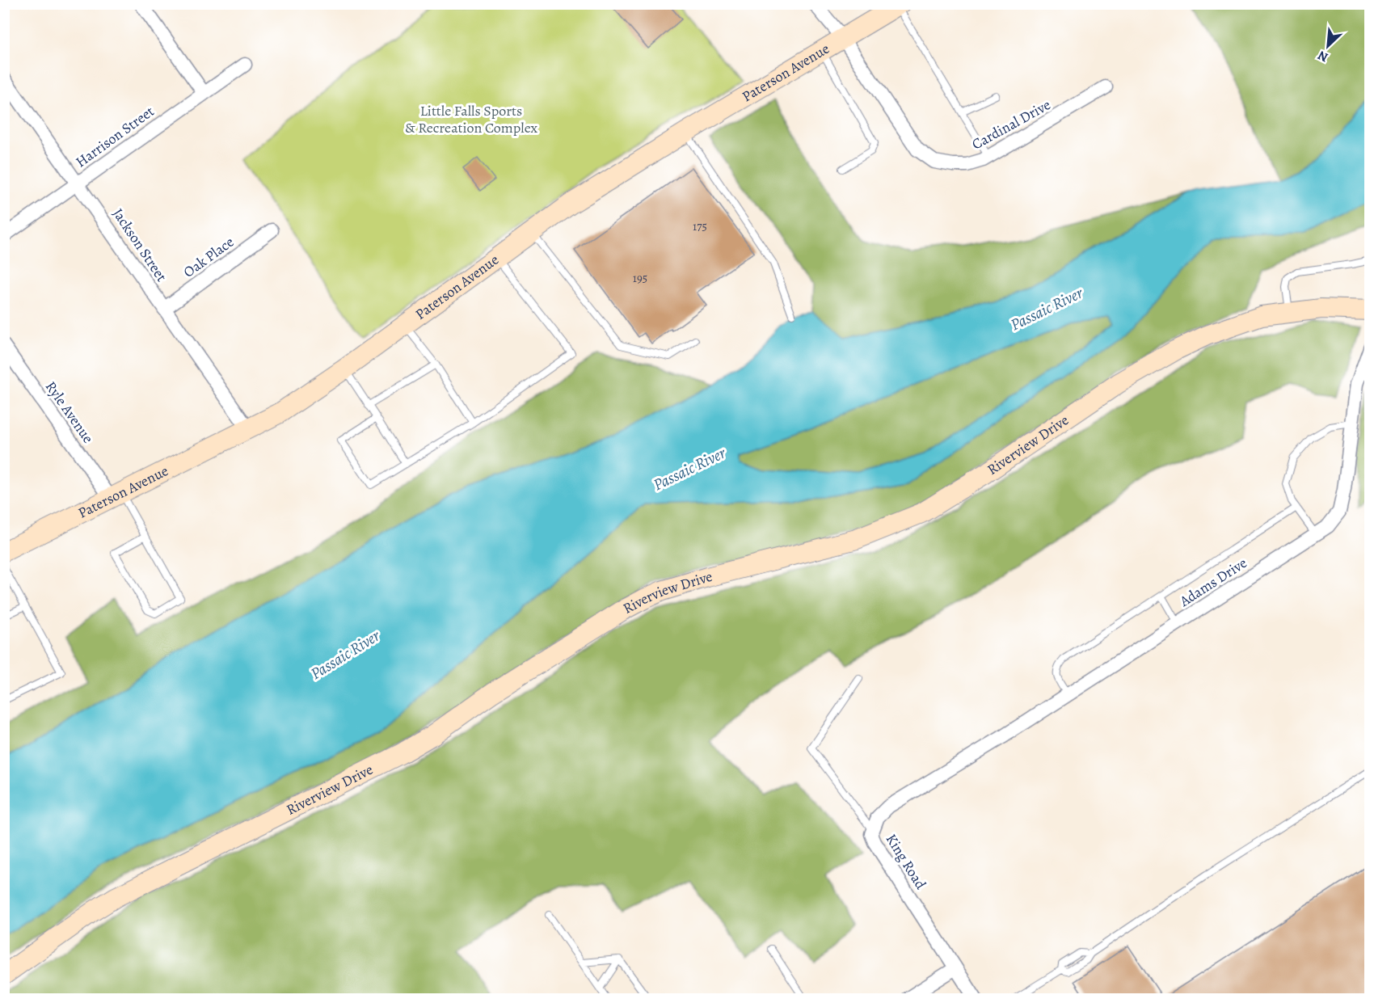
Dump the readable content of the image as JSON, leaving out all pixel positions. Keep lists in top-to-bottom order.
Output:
{
  "streets": {
    "street": [
      "Paterson Avenue",
      "Cardinal Drive",
      "Harrison Street",
      "Jackson Street",
      "Oak Place",
      "Ryle Avenue",
      "Riverview Drive",
      "Adams Drive",
      "King Road"
    ]
  },
  "crossings": [
    ["Paterson Avenue", "Cardinal Drive"],
    ["Paterson Avenue", "Jackson Street"],
    ["Paterson Avenue", "Ryle Avenue"],
    ["Harrison Street", "Jackson Street"],
    ["Jackson Street", "Oak Place"],
    ["Adams Drive", "King Road"]
  ],
  "water": ["Passaic River"],
  "parks": ["Little Falls Sports & Recreation Complex"],
  "house_numbers": ["175", "195"],
  "north": "bottom left"
}
